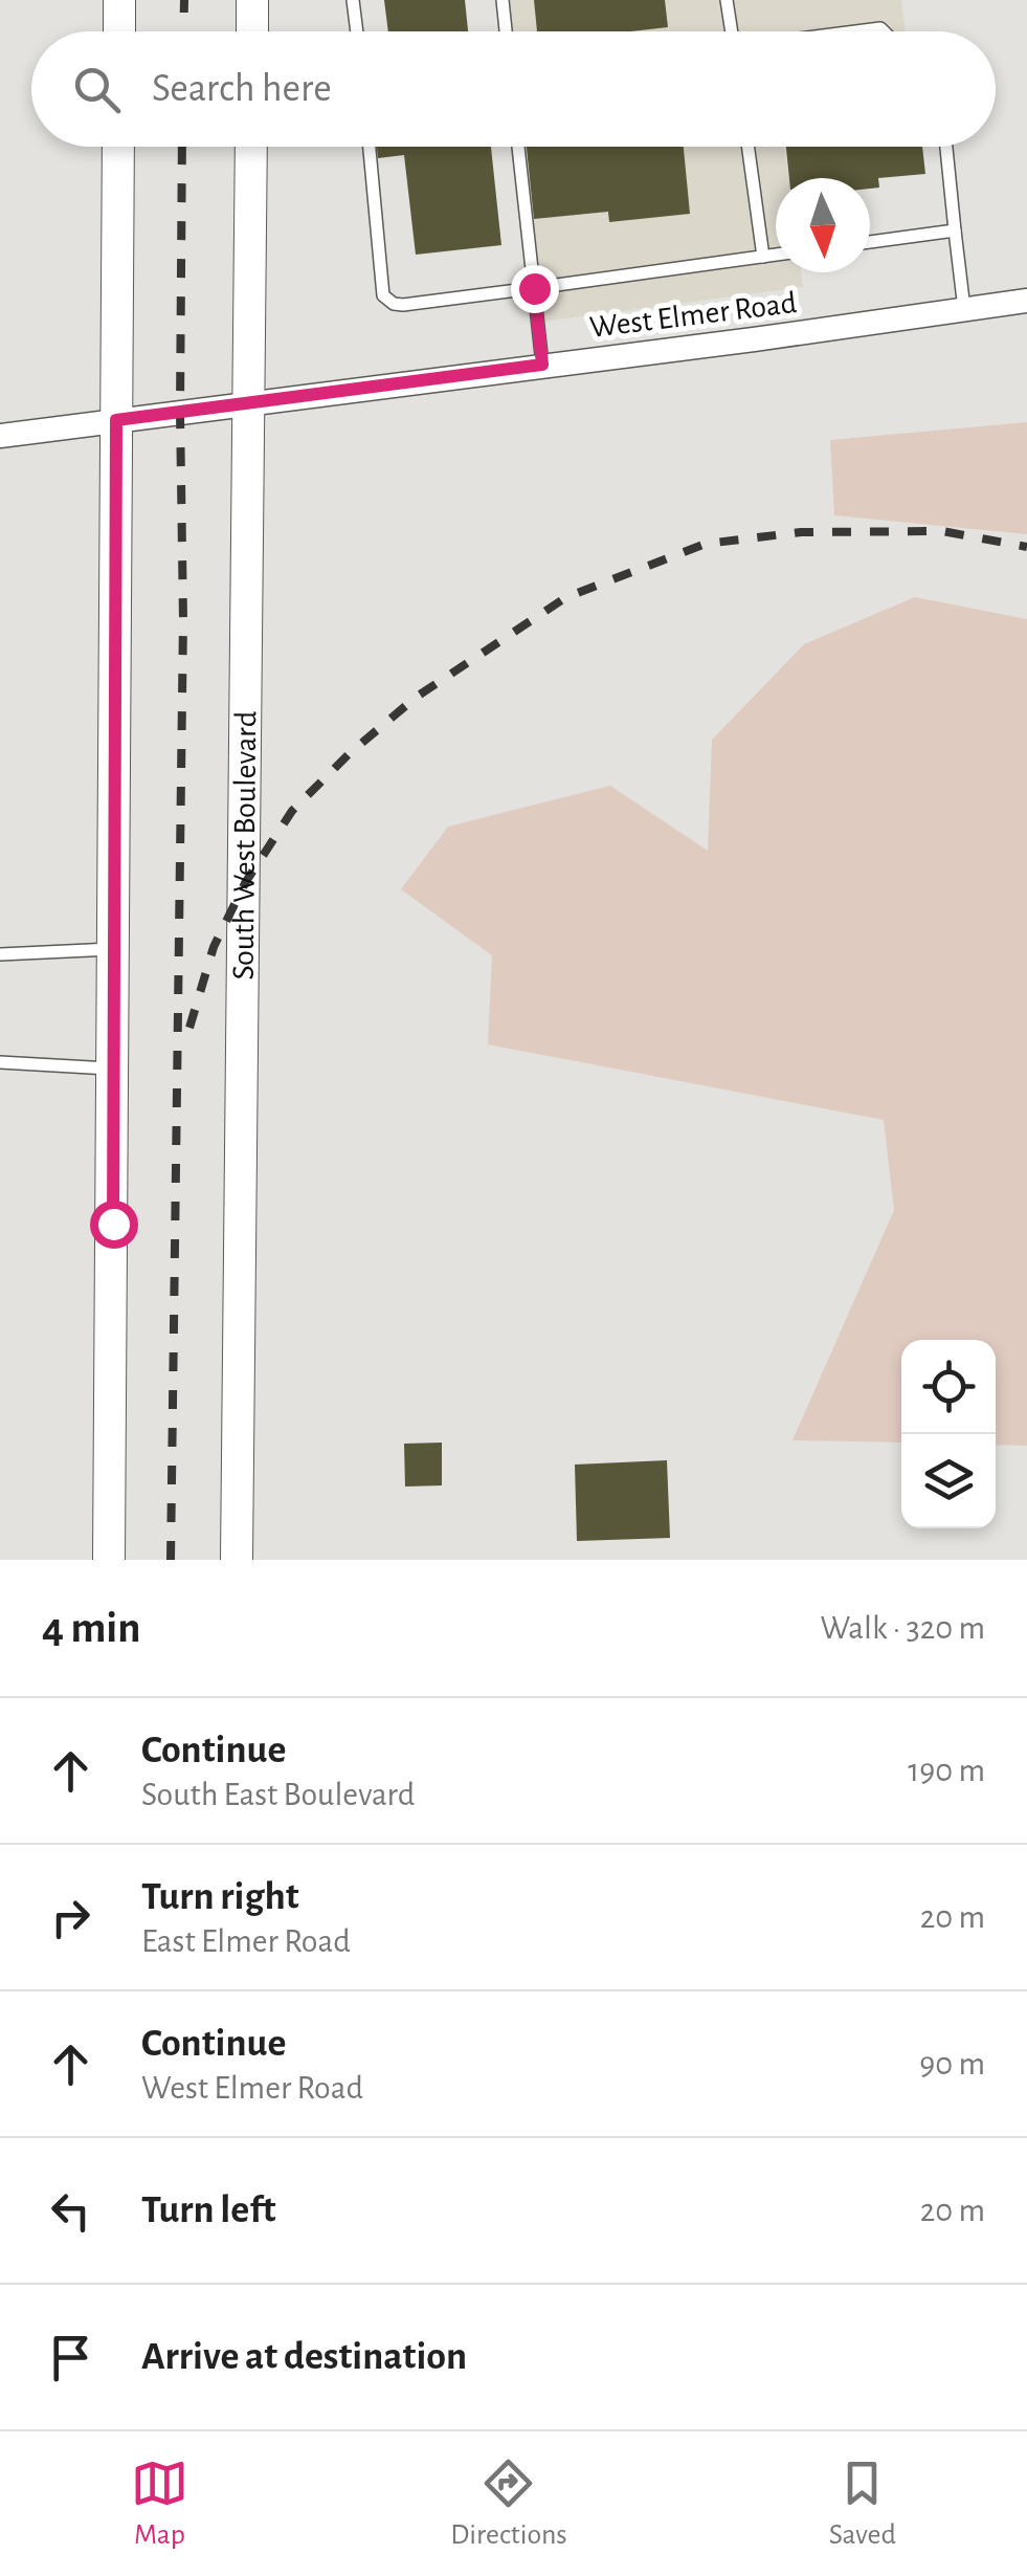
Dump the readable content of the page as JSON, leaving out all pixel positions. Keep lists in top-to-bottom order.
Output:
{
  "streets": {
    "main road": ["South West Boulevard"],
    "street": ["West Elmer Road"]
  },
  "crossings": [
    ["West Elmer Road", "South West Boulevard"]
  ],
  "north": "bottom",
  "page": {
    "search": "Search here",
    "heading": ["4 min", "Walk · 320 m"],
    "list": [
      ["Continue", "South East Boulevard", "190 m"],
      ["Turn right", "East Elmer Road", "20 m"],
      ["Continue", "West Elmer Road", "90 m"],
      ["Turn left", "20 m"],
      "Arrive at destination"
    ],
    "nav": ["Map", "Directions", "Saved"]
  }
}
